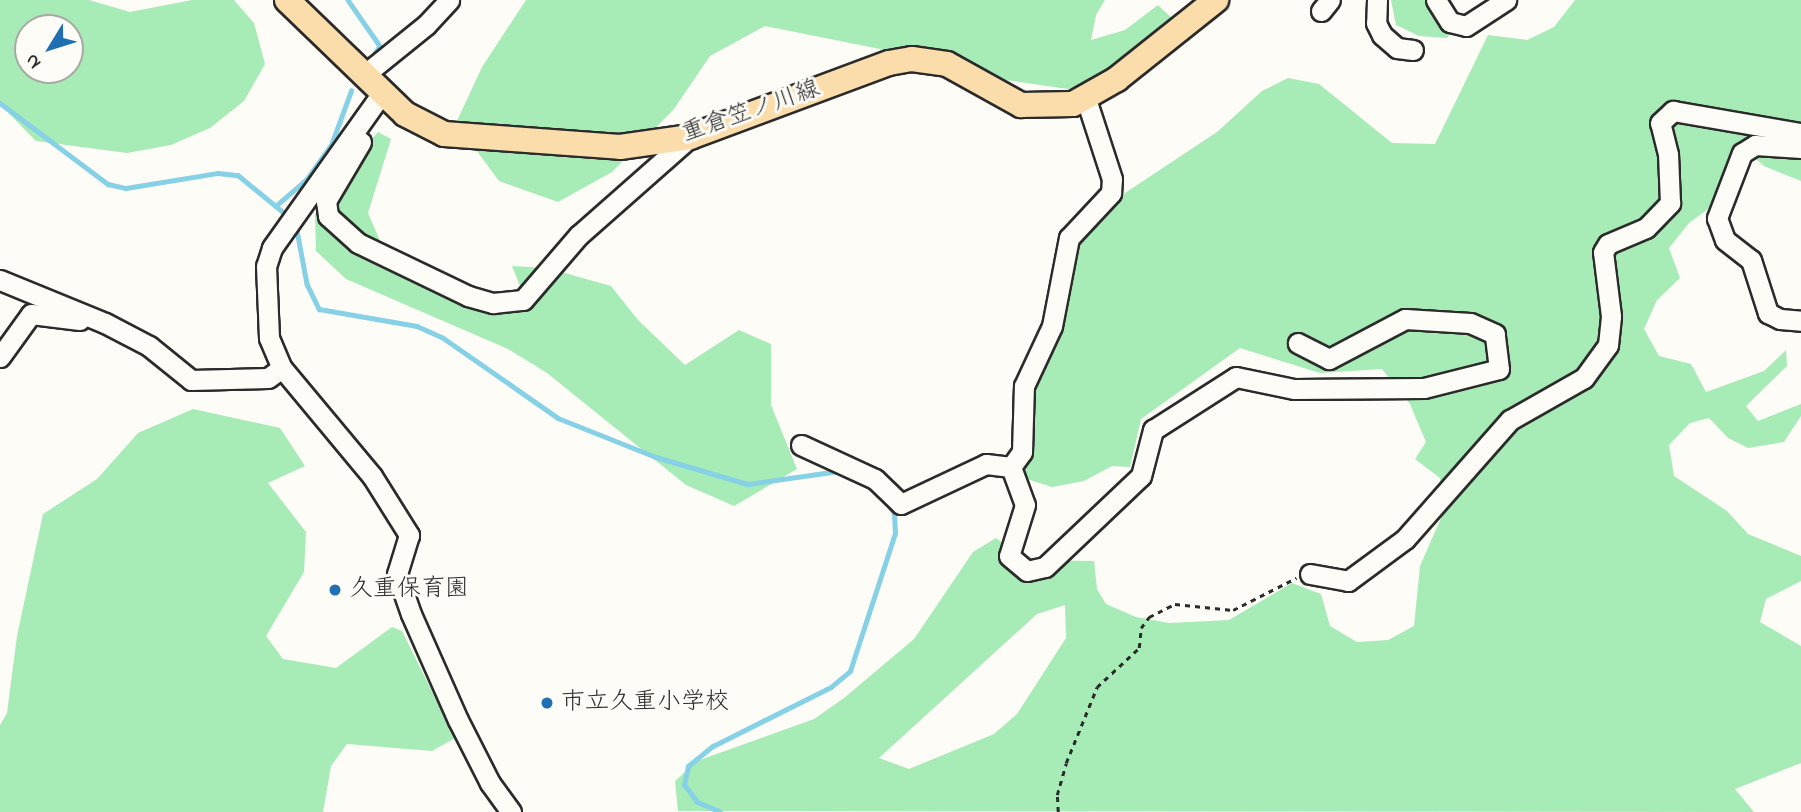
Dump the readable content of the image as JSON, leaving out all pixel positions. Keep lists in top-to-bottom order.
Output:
{
  "streets": {
    "main road": ["重倉笠ノ川線"]
  },
  "places": ["久重保育園", "市立久重小学校"],
  "north": "bottom left"
}
